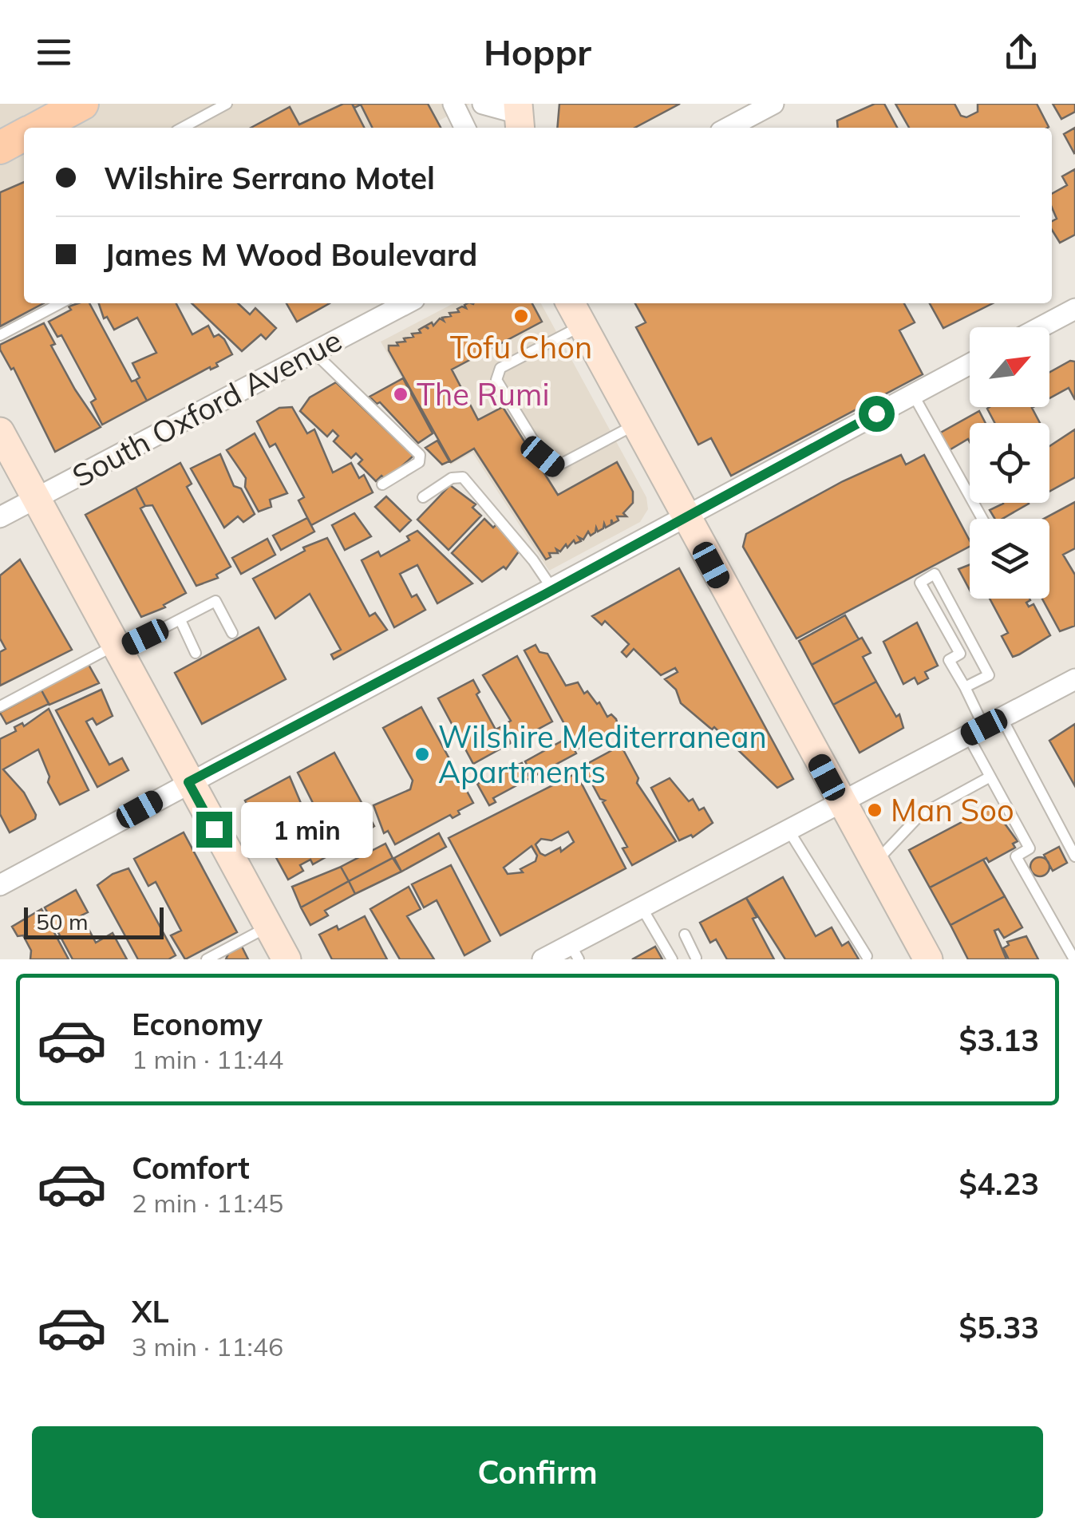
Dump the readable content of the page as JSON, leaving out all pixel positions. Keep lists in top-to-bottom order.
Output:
{
  "streets": {
    "street": ["South Oxford Avenue"]
  },
  "places": [
    "Tofu Chon",
    "The Rumi",
    "Wilshire Mediterranean Apartments",
    "Man Soo"
  ],
  "scale_bar": "50 m",
  "north": "top right",
  "page": {
    "header": "Hoppr",
    "banner": ["Wilshire Serrano Motel", "James M Wood Boulevard"],
    "bubble": "1 min",
    "scale": "50 m",
    "list": [
      {
        "name": "Economy",
        "note": "1 min · 11:44",
        "value": "$3.13"
      },
      {
        "name": "Comfort",
        "note": "2 min · 11:45",
        "value": "$4.23"
      },
      {
        "name": "XL",
        "note": "3 min · 11:46",
        "value": "$5.33"
      }
    ],
    "buttons": "Confirm"
  }
}
